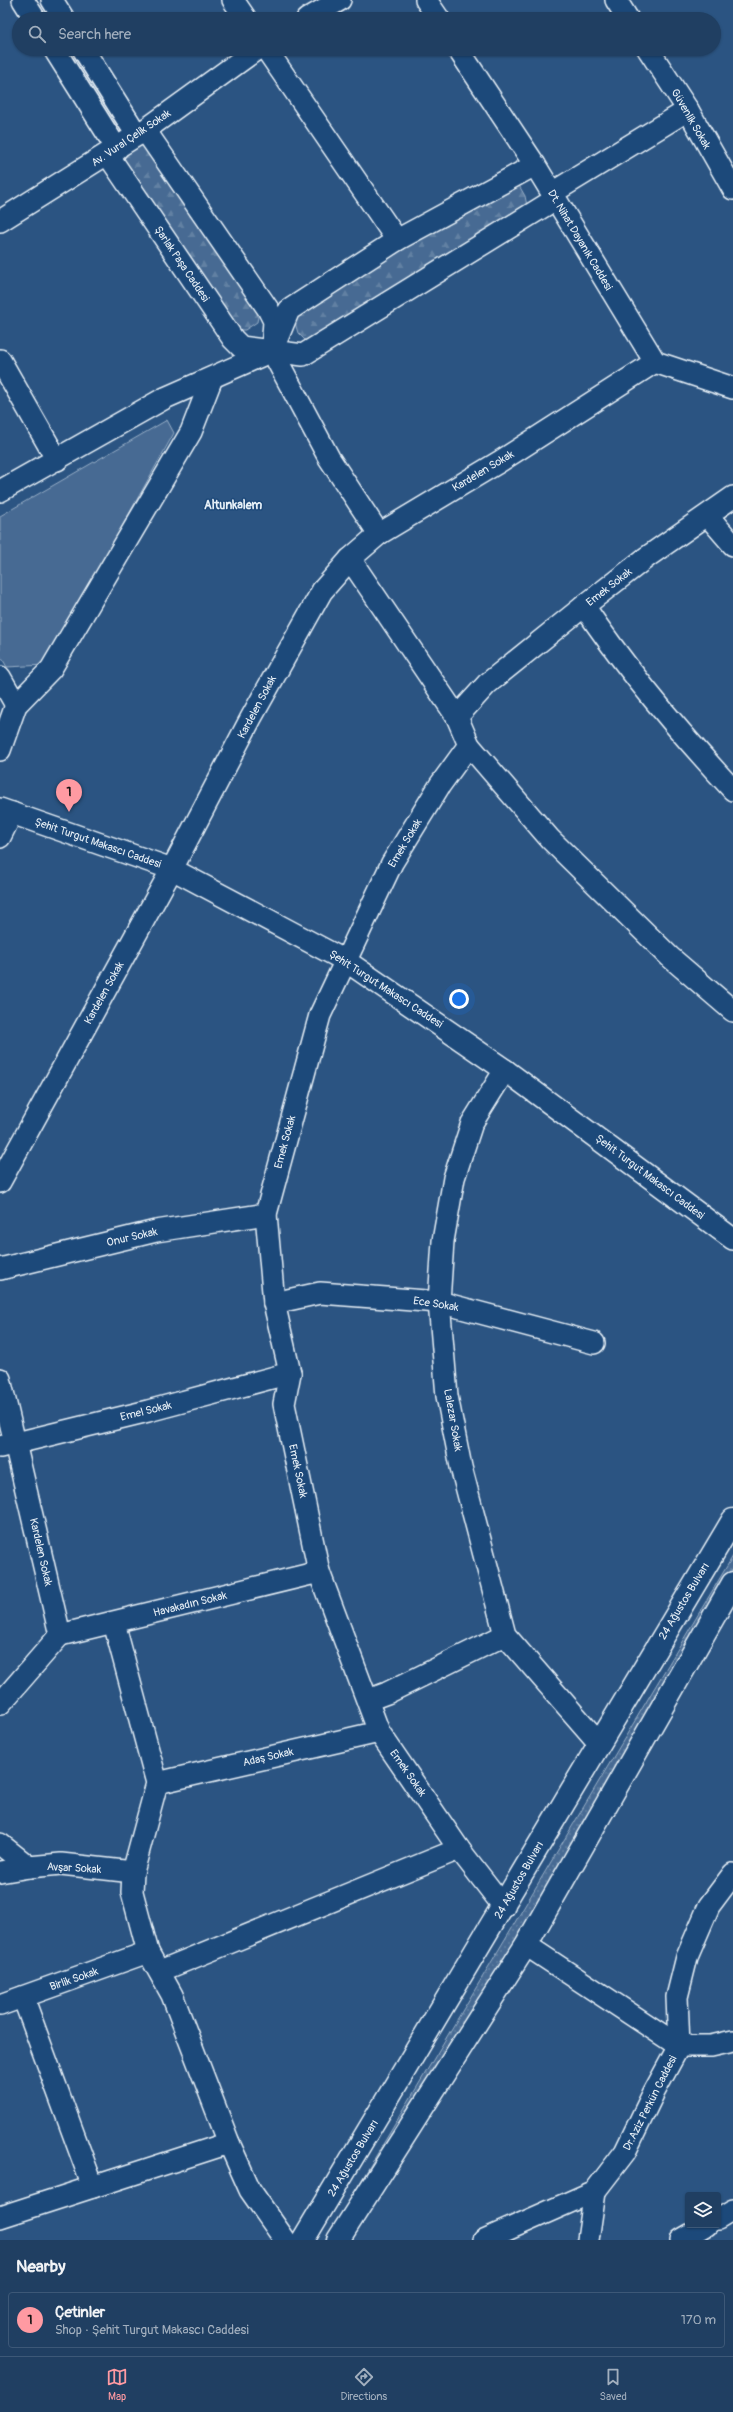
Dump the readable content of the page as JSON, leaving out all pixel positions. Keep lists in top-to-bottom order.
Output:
{
  "streets": {
    "main road": ["24 Ağustos Bulvarı"],
    "street": [
      "Güvenlik Sokak",
      "Av. Vural Çelik Sokak",
      "Dt. Nihat Dayanık Caddesi",
      "Şarlak Paşa Caddesi",
      "Kardelen Sokak",
      "Emek Sokak",
      "Şehit Turgut Makascı Caddesi",
      "Onur Sokak",
      "Ece Sokak",
      "Emel Sokak",
      "Lalezar Sokak",
      "Havakadın Sokak",
      "Adaş Sokak",
      "Avşar Sokak",
      "Birlik Sokak",
      "Dr.Aziz Perkün Caddesi"
    ]
  },
  "crossings": [
    ["Güvenlik Sokak", "Şarlak Paşa Caddesi"],
    ["Av. Vural Çelik Sokak", "Şarlak Paşa Caddesi"],
    ["Dt. Nihat Dayanık Caddesi", "Şarlak Paşa Caddesi"],
    ["Dt. Nihat Dayanık Caddesi", "Kardelen Sokak"],
    ["Kardelen Sokak", "Şehit Turgut Makascı Caddesi"],
    ["Kardelen Sokak", "Emel Sokak"],
    ["Kardelen Sokak", "Havakadın Sokak"],
    ["Emek Sokak", "Şehit Turgut Makascı Caddesi"],
    ["Emek Sokak", "Onur Sokak"],
    ["Emek Sokak", "Ece Sokak"],
    ["Emek Sokak", "Emel Sokak"],
    ["Emek Sokak", "24 Ağustos Bulvarı"],
    ["Emek Sokak", "Havakadın Sokak"],
    ["Emek Sokak", "Adaş Sokak"],
    ["Şehit Turgut Makascı Caddesi", "Lalezar Sokak"],
    ["Ece Sokak", "Lalezar Sokak"],
    ["Lalezar Sokak", "24 Ağustos Bulvarı"]
  ],
  "districts": ["Altunkalem"],
  "page": {
    "search": "Search here",
    "pins": "1",
    "heading": "Nearby",
    "list": [
      {
        "mark": "1",
        "name": "Çetinler",
        "note": "Shop · Şehit Turgut Makascı Caddesi",
        "value": "170 m"
      }
    ],
    "nav": ["Map", "Directions", "Saved"]
  }
}
